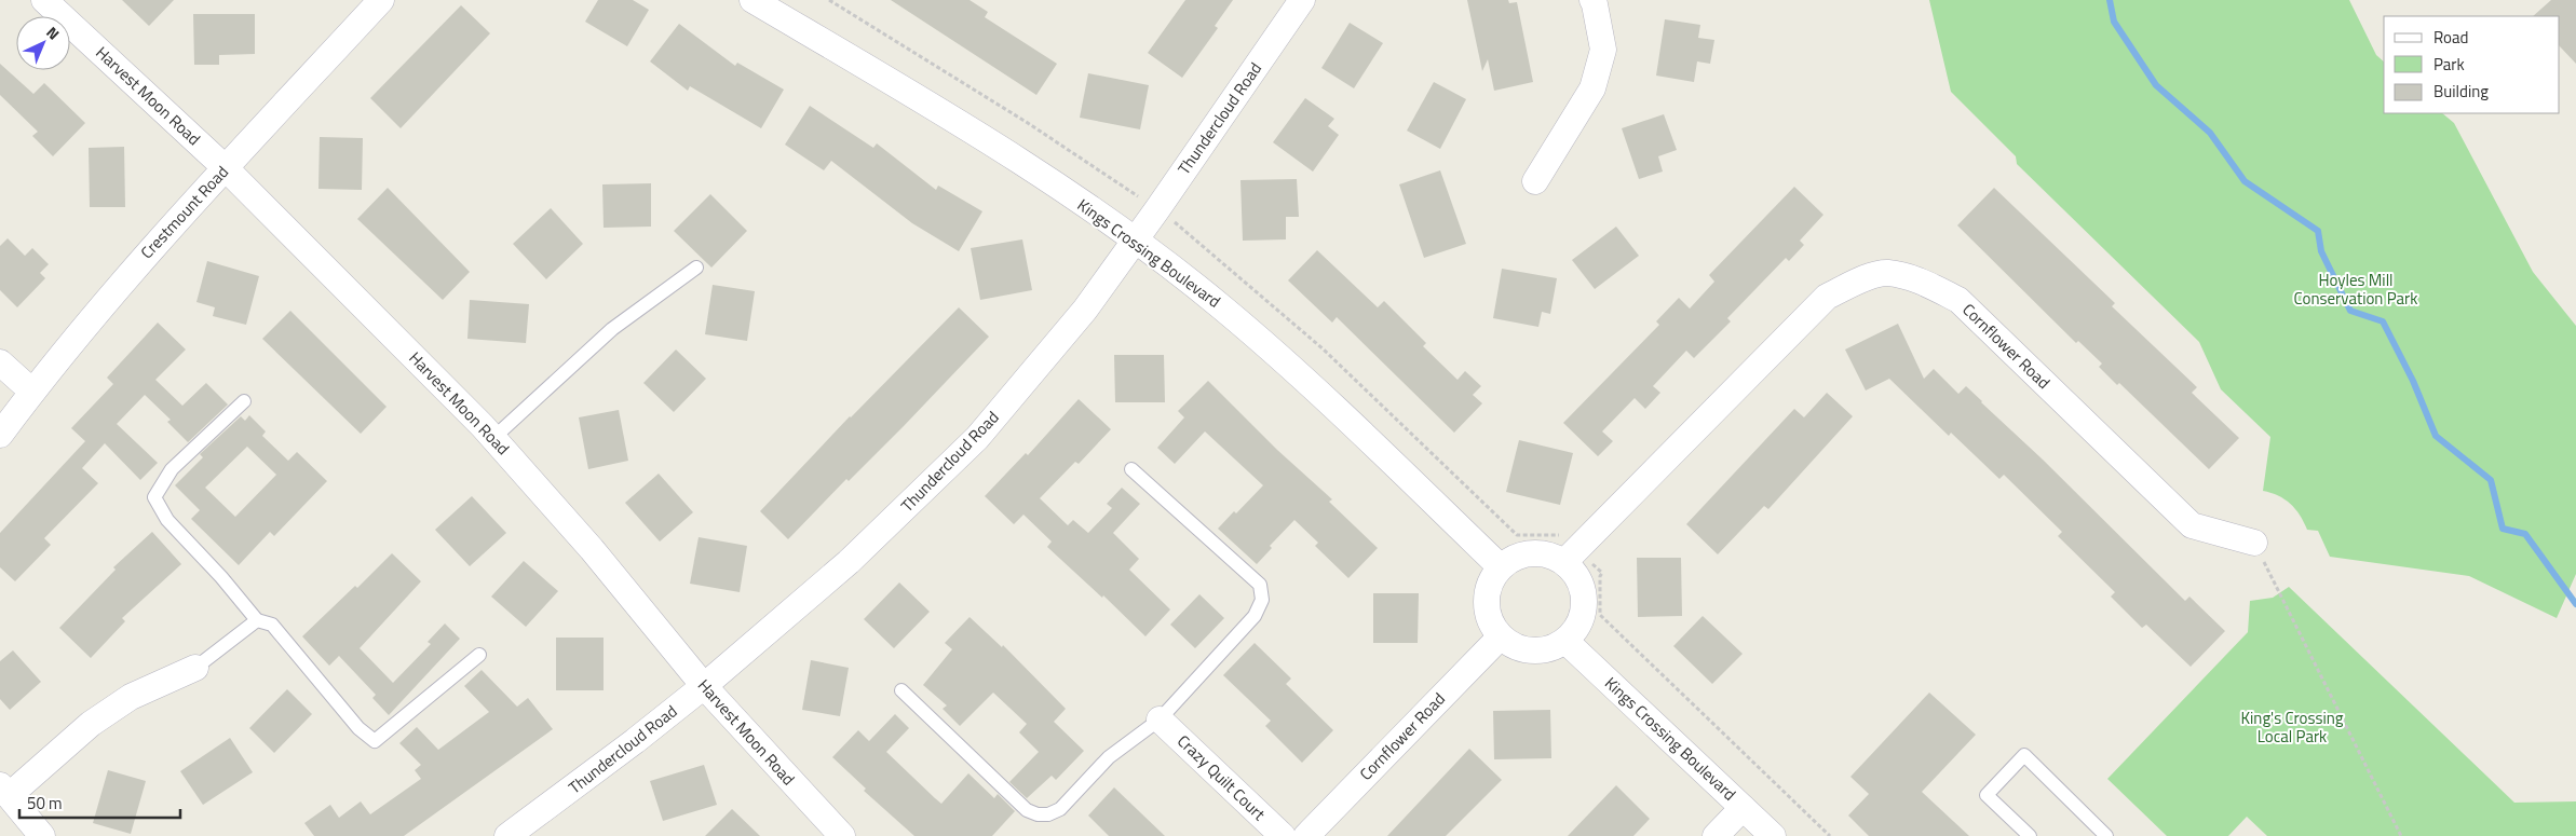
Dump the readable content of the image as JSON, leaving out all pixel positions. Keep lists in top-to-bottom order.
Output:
{
  "streets": {
    "street": [
      "Harvest Moon Road",
      "Thundercloud Road",
      "Crestmount Road",
      "Kings Crossing Boulevard",
      "Cornflower Road",
      "Crazy Quilt Court"
    ]
  },
  "crossings": [
    ["Harvest Moon Road", "Thundercloud Road"],
    ["Harvest Moon Road", "Crestmount Road"],
    ["Thundercloud Road", "Kings Crossing Boulevard"],
    ["Kings Crossing Boulevard", "Cornflower Road"]
  ],
  "parks": ["Hoyles Mill Conservation Park", "King's Crossing Local Park"],
  "legend": ["Road", "Park", "Building"],
  "scale_bar": "50 m",
  "north": "top right"
}
